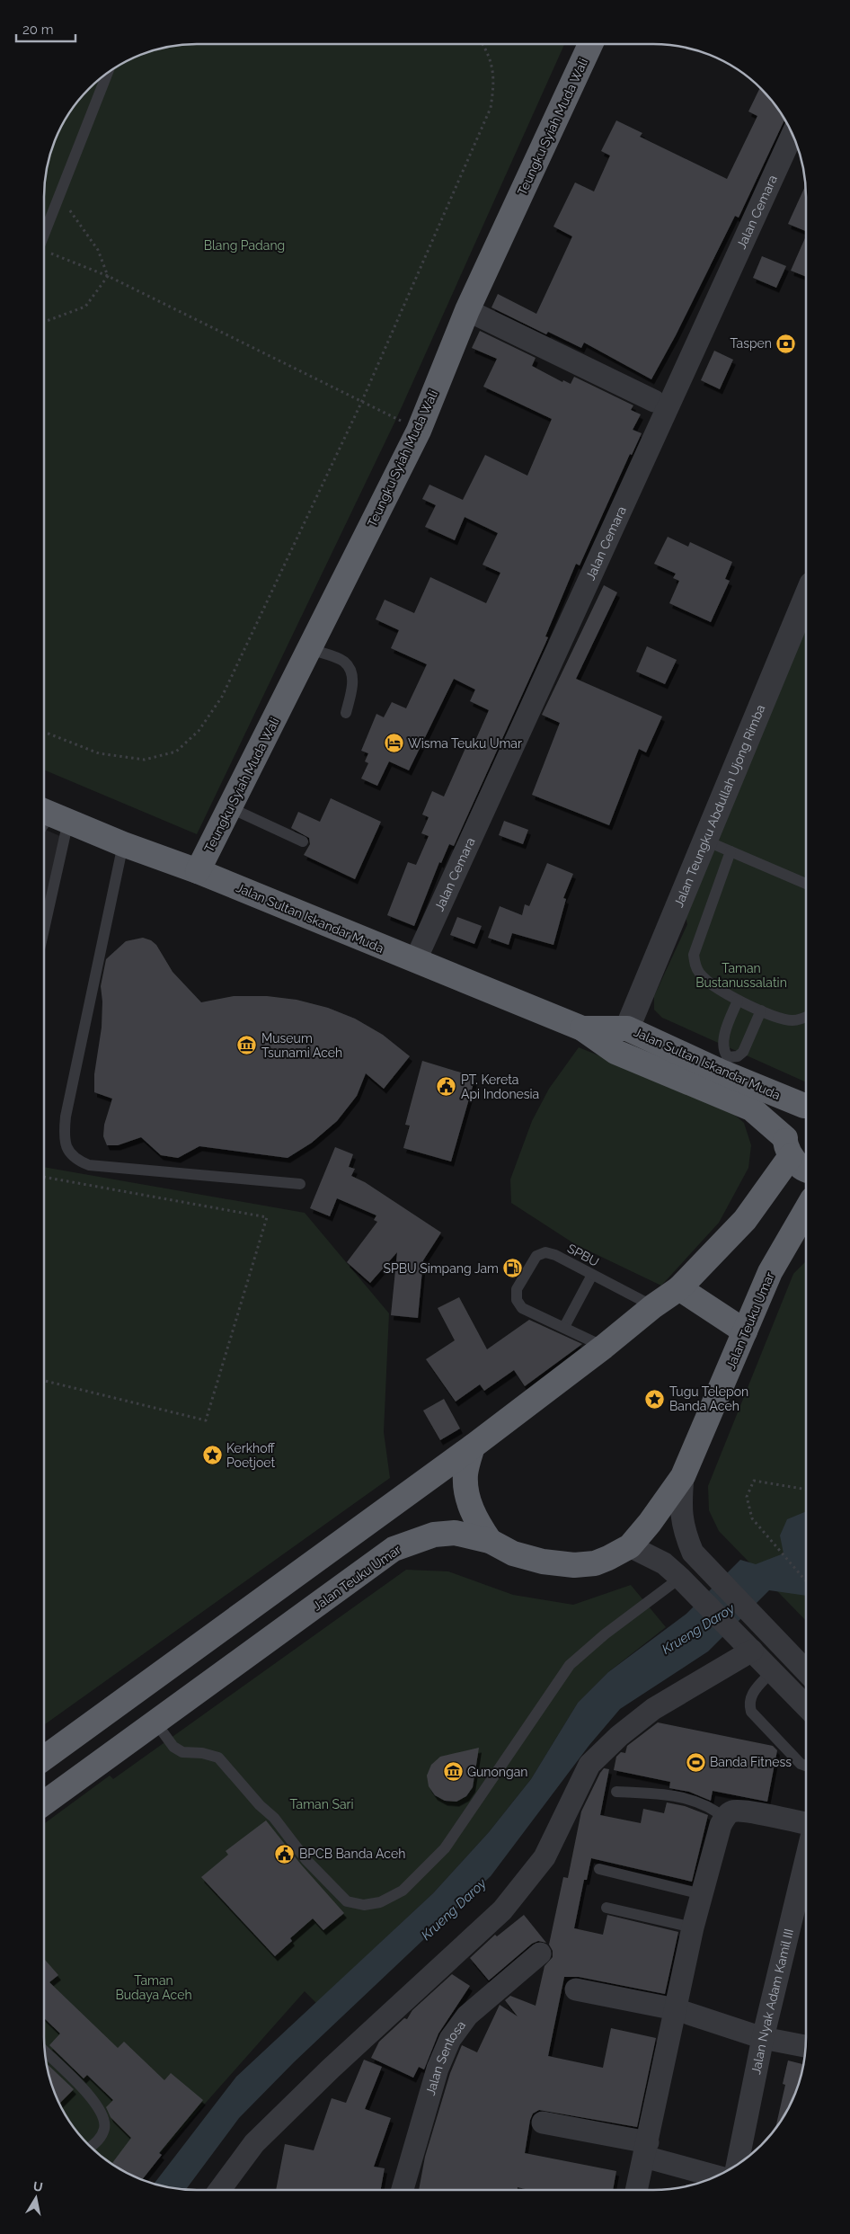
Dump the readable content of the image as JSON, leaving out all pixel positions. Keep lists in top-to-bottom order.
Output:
{
  "streets": {
    "highway": ["Teungku Syiah Muda Wali", "Jalan Sultan Iskandar Muda", "Jalan Teuku Umar"],
    "street": [
      "Jalan Cemara",
      "Jalan Teungku Abdullah Ujong Rimba",
      "Jalan Nyak Adam Kamil III",
      "Jalan Sentosa"
    ],
    "lane": ["SPBU"]
  },
  "crossings": [
    ["Teungku Syiah Muda Wali", "Jalan Sultan Iskandar Muda"],
    ["Jalan Cemara", "Jalan Sultan Iskandar Muda"],
    ["Jalan Teungku Abdullah Ujong Rimba", "Jalan Sultan Iskandar Muda"]
  ],
  "water": ["Krueng Daroy"],
  "parks": [
    "Blang Padang",
    "Taman Bustanussalatin",
    "Taman Sari",
    "Taman Budaya Aceh"
  ],
  "places": {
    "bank": ["Taspen"],
    "hotel": ["Wisma Teuku Umar"],
    "museum": ["Museum Tsunami Aceh", "Gunongan"],
    "public building": ["PT. Kereta Api Indonesia", "BPCB Banda Aceh"],
    "fuel station": ["SPBU Simpang Jam"],
    "place": ["Tugu Telepon Banda Aceh", "Kerkhoff Poetjoet"],
    "sports": ["Banda Fitness"]
  },
  "scale_bar": "20 m",
  "north": "top"
}
